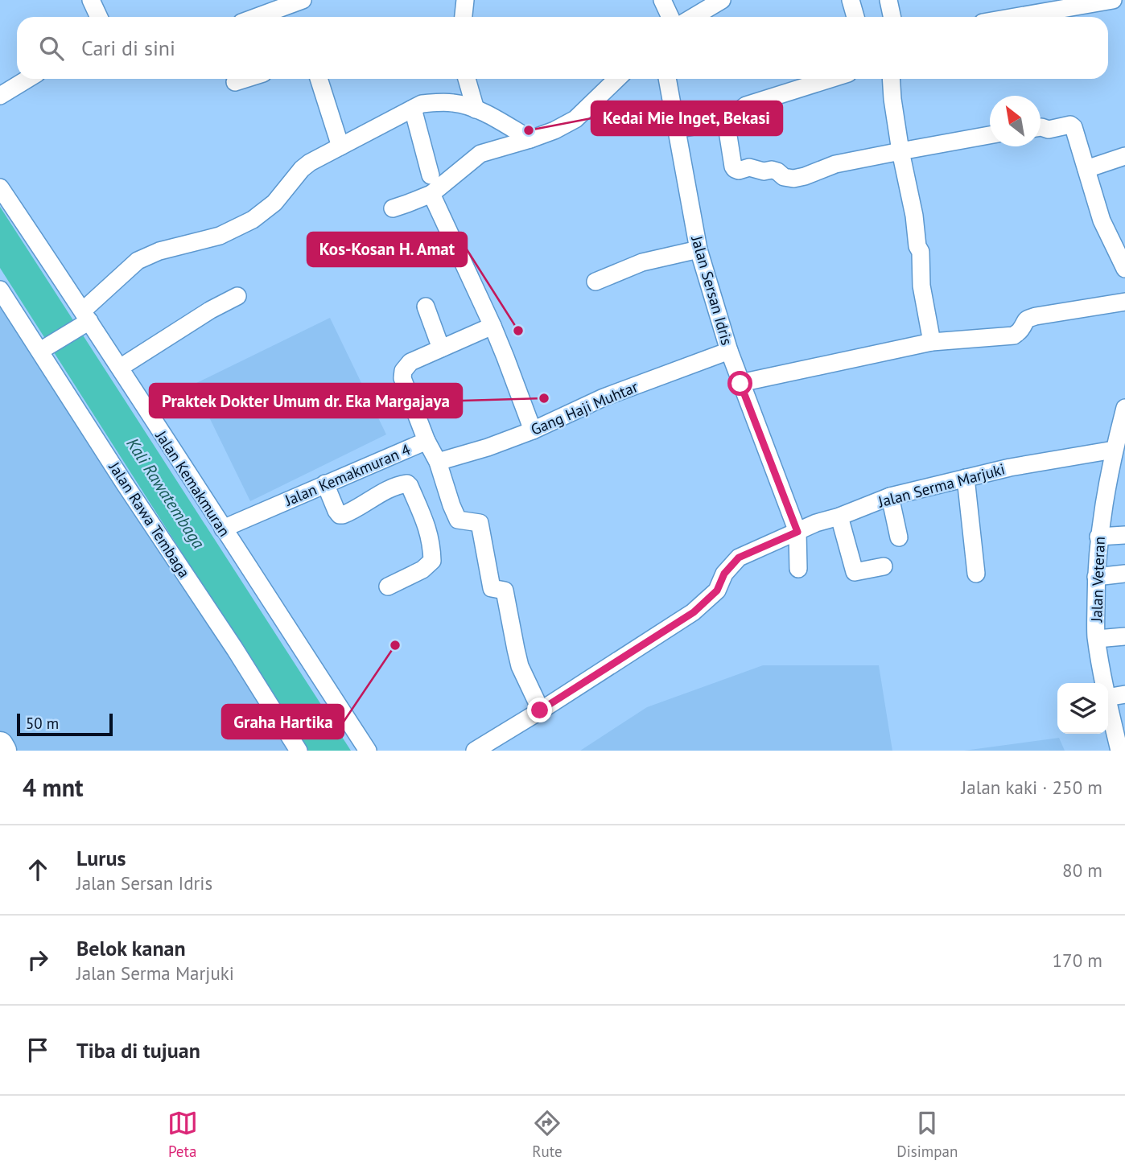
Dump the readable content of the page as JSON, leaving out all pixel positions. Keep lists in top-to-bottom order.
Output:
{
  "streets": {
    "street": [
      "Jalan Sersan Idris",
      "Gang Haji Muhtar",
      "Jalan Kemakmuran 4",
      "Jalan Kemakmuran",
      "Jalan Serma Marjuki",
      "Jalan Rawa Tembaga",
      "Jalan Veteran"
    ]
  },
  "crossings": [
    ["Jalan Sersan Idris", "Gang Haji Muhtar"],
    ["Jalan Sersan Idris", "Jalan Serma Marjuki"],
    ["Jalan Kemakmuran 4", "Jalan Kemakmuran"],
    ["Jalan Serma Marjuki", "Jalan Veteran"]
  ],
  "water": ["Kali Rawatembaga"],
  "places": [
    "Kedai Mie Inget, Bekasi",
    "Kos-Kosan H. Amat",
    "Praktek Dokter Umum dr. Eka Margajaya",
    "Graha Hartika"
  ],
  "scale_bar": "50 m",
  "north": "top left",
  "page": {
    "search": "Cari di sini",
    "scale": "50 m",
    "heading": ["4 mnt", "Jalan kaki · 250 m"],
    "list": [
      ["Lurus", "Jalan Sersan Idris", "80 m"],
      ["Belok kanan", "Jalan Serma Marjuki", "170 m"],
      "Tiba di tujuan"
    ],
    "nav": ["Peta", "Rute", "Disimpan"]
  }
}
